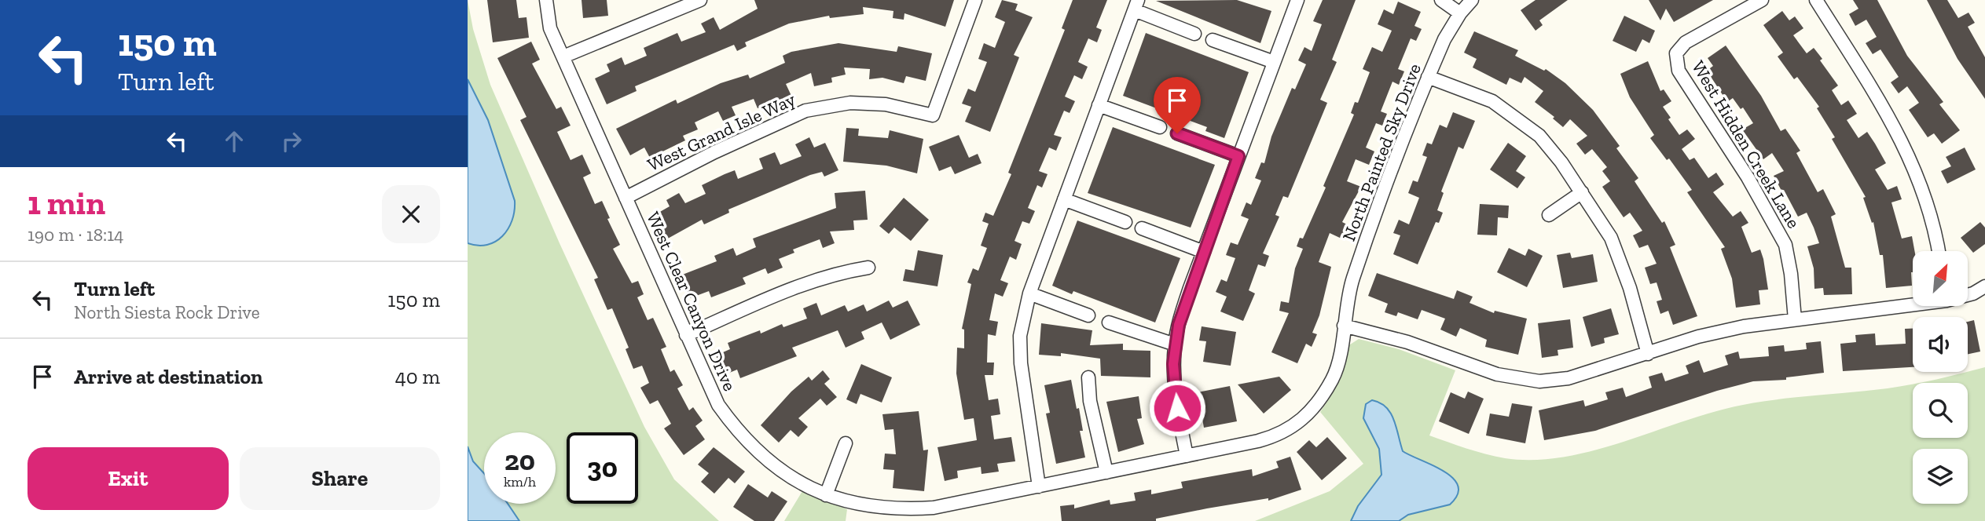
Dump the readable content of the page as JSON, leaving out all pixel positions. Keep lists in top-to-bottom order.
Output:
{
  "streets": {
    "street": [
      "West Grand Isle Way",
      "West Hidden Creek Lane",
      "North Painted Sky Drive",
      "West Clear Canyon Drive"
    ]
  },
  "crossings": [
    ["West Grand Isle Way", "West Clear Canyon Drive"],
    ["North Painted Sky Drive", "West Clear Canyon Drive"]
  ],
  "north": "top right",
  "page": {
    "turn": ["150 m", "Turn left"],
    "heading": ["1 min", "190 m · 18:14"],
    "list": [
      {
        "name": "Turn left",
        "note": "North Siesta Rock Drive",
        "value": "150 m"
      },
      {
        "name": "Arrive at destination",
        "value": "40 m"
      }
    ],
    "speed": "20 km/h",
    "limit": "30",
    "buttons": ["Exit", "Share"]
  }
}
